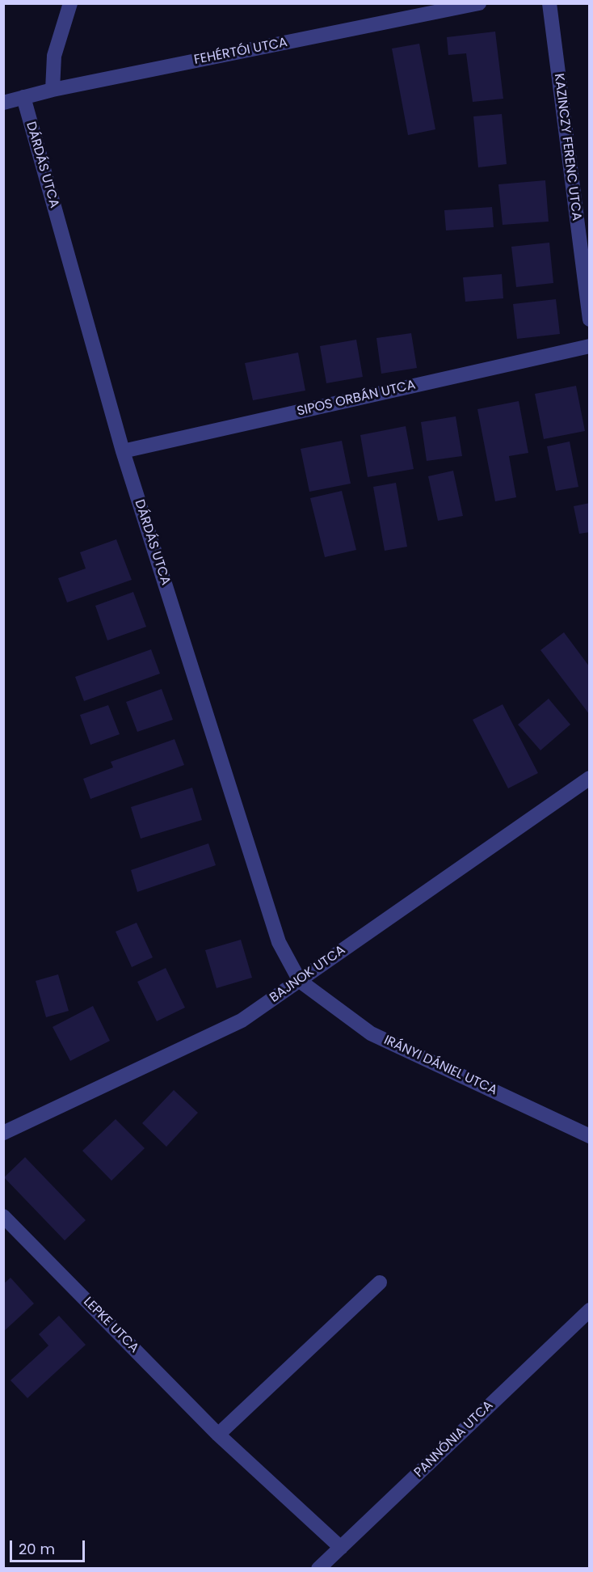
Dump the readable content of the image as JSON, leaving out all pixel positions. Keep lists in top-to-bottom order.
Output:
{
  "streets": {
    "street": [
      "FEHÉRTÓI UTCA",
      "KAZINCZY FERENC UTCA",
      "DÁRDÁS UTCA",
      "SIPOS ORBÁN UTCA",
      "BAJNOK UTCA",
      "IRÁNYI DÁNIEL UTCA",
      "LEPKE UTCA",
      "PANNÓNIA UTCA"
    ]
  },
  "crossings": [
    ["FEHÉRTÓI UTCA", "DÁRDÁS UTCA"],
    ["DÁRDÁS UTCA", "SIPOS ORBÁN UTCA"],
    ["DÁRDÁS UTCA", "BAJNOK UTCA"],
    ["DÁRDÁS UTCA", "IRÁNYI DÁNIEL UTCA"],
    ["BAJNOK UTCA", "IRÁNYI DÁNIEL UTCA"],
    ["LEPKE UTCA", "PANNÓNIA UTCA"]
  ],
  "scale_bar": "20 m"
}
